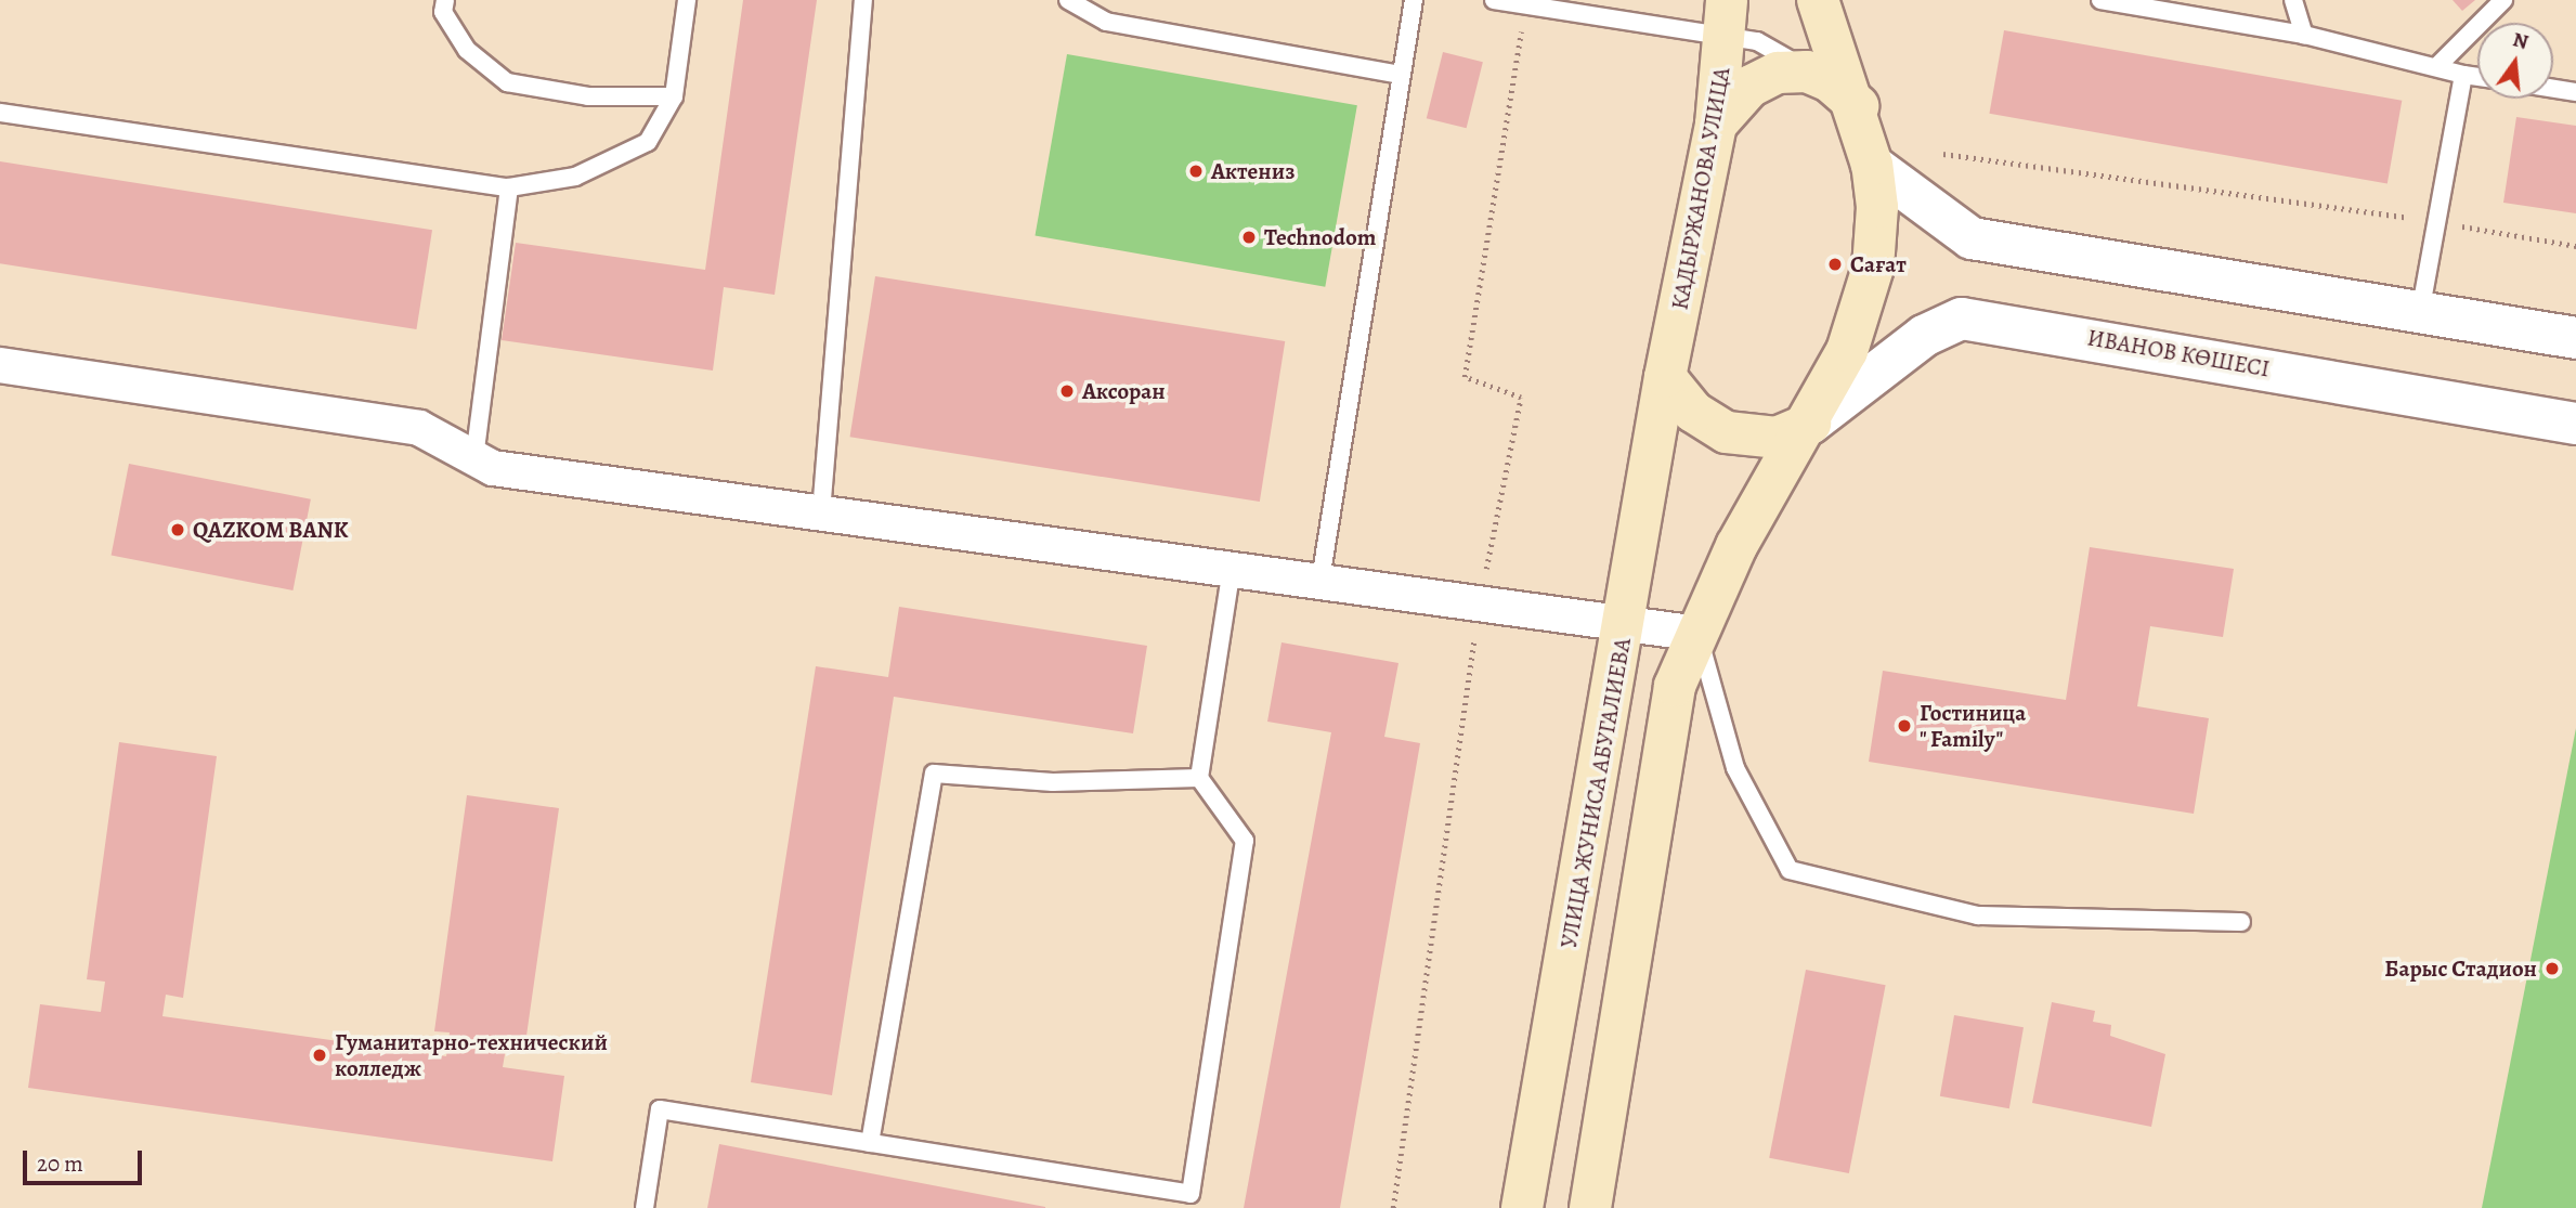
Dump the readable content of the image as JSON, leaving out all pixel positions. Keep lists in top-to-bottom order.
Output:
{
  "streets": {
    "main road": ["КАДЫРЖАНОВА УЛИЦА", "УЛИЦА ЖУНИСА АБУГАЛИЕВА"],
    "street": ["ИВАНОВ КӨШЕСІ"]
  },
  "crossings": [
    ["КАДЫРЖАНОВА УЛИЦА", "УЛИЦА ЖУНИСА АБУГАЛИЕВА"]
  ],
  "places": [
    "Актениз",
    "Technodom",
    "Сағат",
    "Аксоран",
    "QAZKOM BANK",
    "Гостиница \" Family\"",
    "Барыс Стадион",
    "Гуманитарно-технический колледж"
  ],
  "scale_bar": "20 m",
  "north": "top"
}
